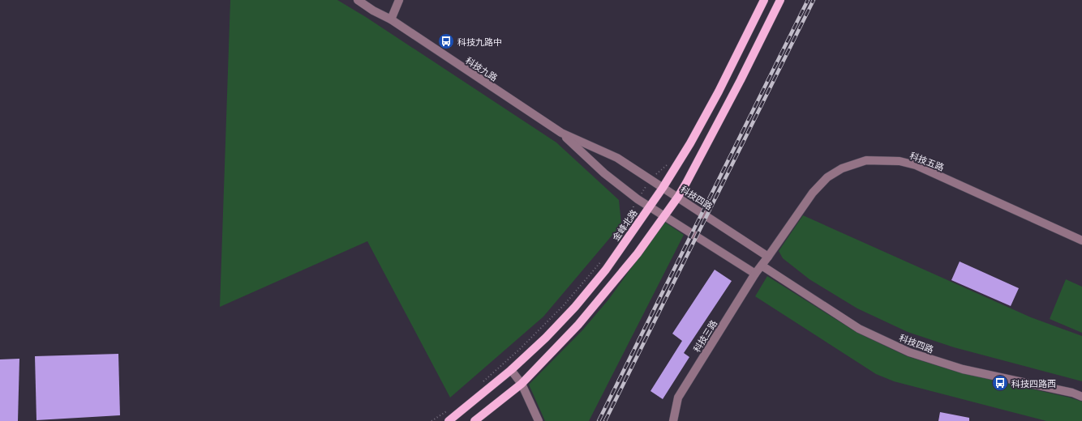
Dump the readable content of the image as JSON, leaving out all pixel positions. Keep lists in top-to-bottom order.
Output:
{
  "streets": {
    "main road": ["金峰北路"],
    "street": [
      "科技九路",
      "科技五路",
      "科技四路",
      "科技三路"
    ]
  },
  "crossings": [
    ["科技九路", "科技四路"],
    ["科技九路", "金峰北路"],
    ["科技五路", "科技四路"],
    ["科技五路", "科技三路"],
    ["科技四路", "金峰北路"],
    ["科技四路", "科技三路"]
  ],
  "places": {
    "bus stop": ["科技九路中", "科技四路西"]
  }
}
